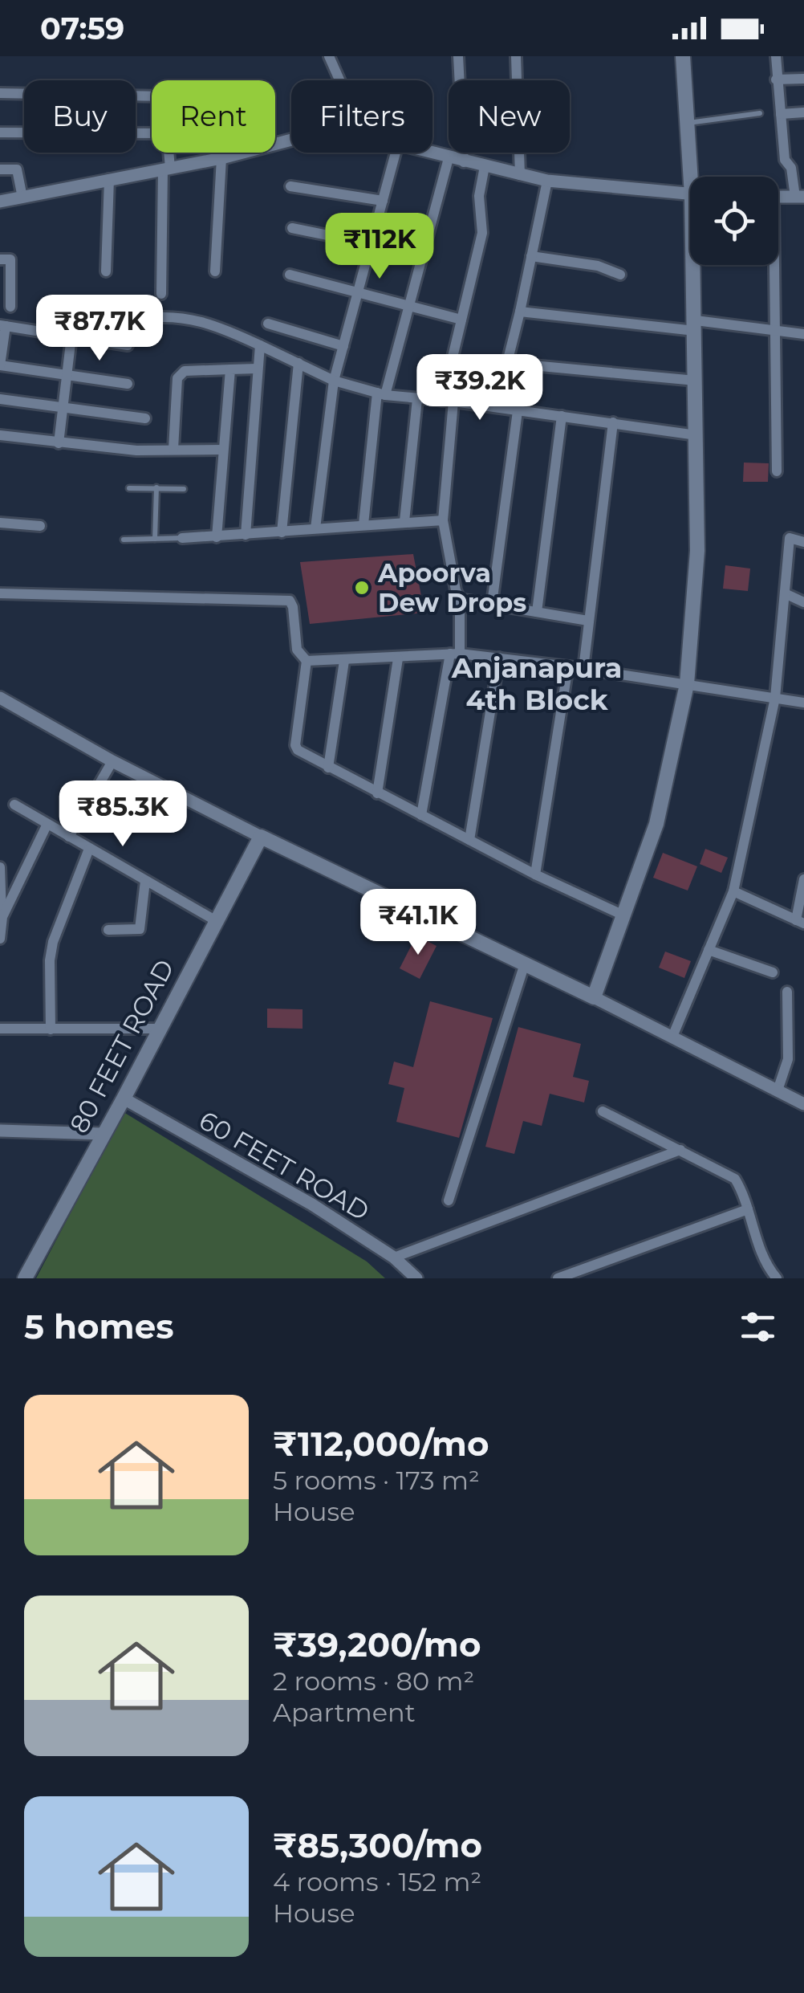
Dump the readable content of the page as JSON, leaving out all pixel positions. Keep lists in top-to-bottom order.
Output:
{
  "streets": {
    "main road": ["80 FEET ROAD"],
    "street": ["60 FEET ROAD"]
  },
  "crossings": [
    ["80 FEET ROAD", "60 FEET ROAD"]
  ],
  "districts": ["Anjanapura 4th Block"],
  "places": ["Apoorva Dew Drops"],
  "page": {
    "status": "07:59",
    "chip": [
      "Buy",
      "Rent",
      "Filters",
      "New"
    ],
    "price": [
      "₹112K",
      "₹87.7K",
      "₹39.2K",
      "₹85.3K",
      "₹41.1K"
    ],
    "heading": "5 homes",
    "list": [
      {
        "name": "₹112,000/mo",
        "note": "5 rooms · 173 m² · House"
      },
      {
        "name": "₹39,200/mo",
        "note": "2 rooms · 80 m² · Apartment"
      },
      {
        "name": "₹85,300/mo",
        "note": "4 rooms · 152 m² · House"
      }
    ]
  }
}
